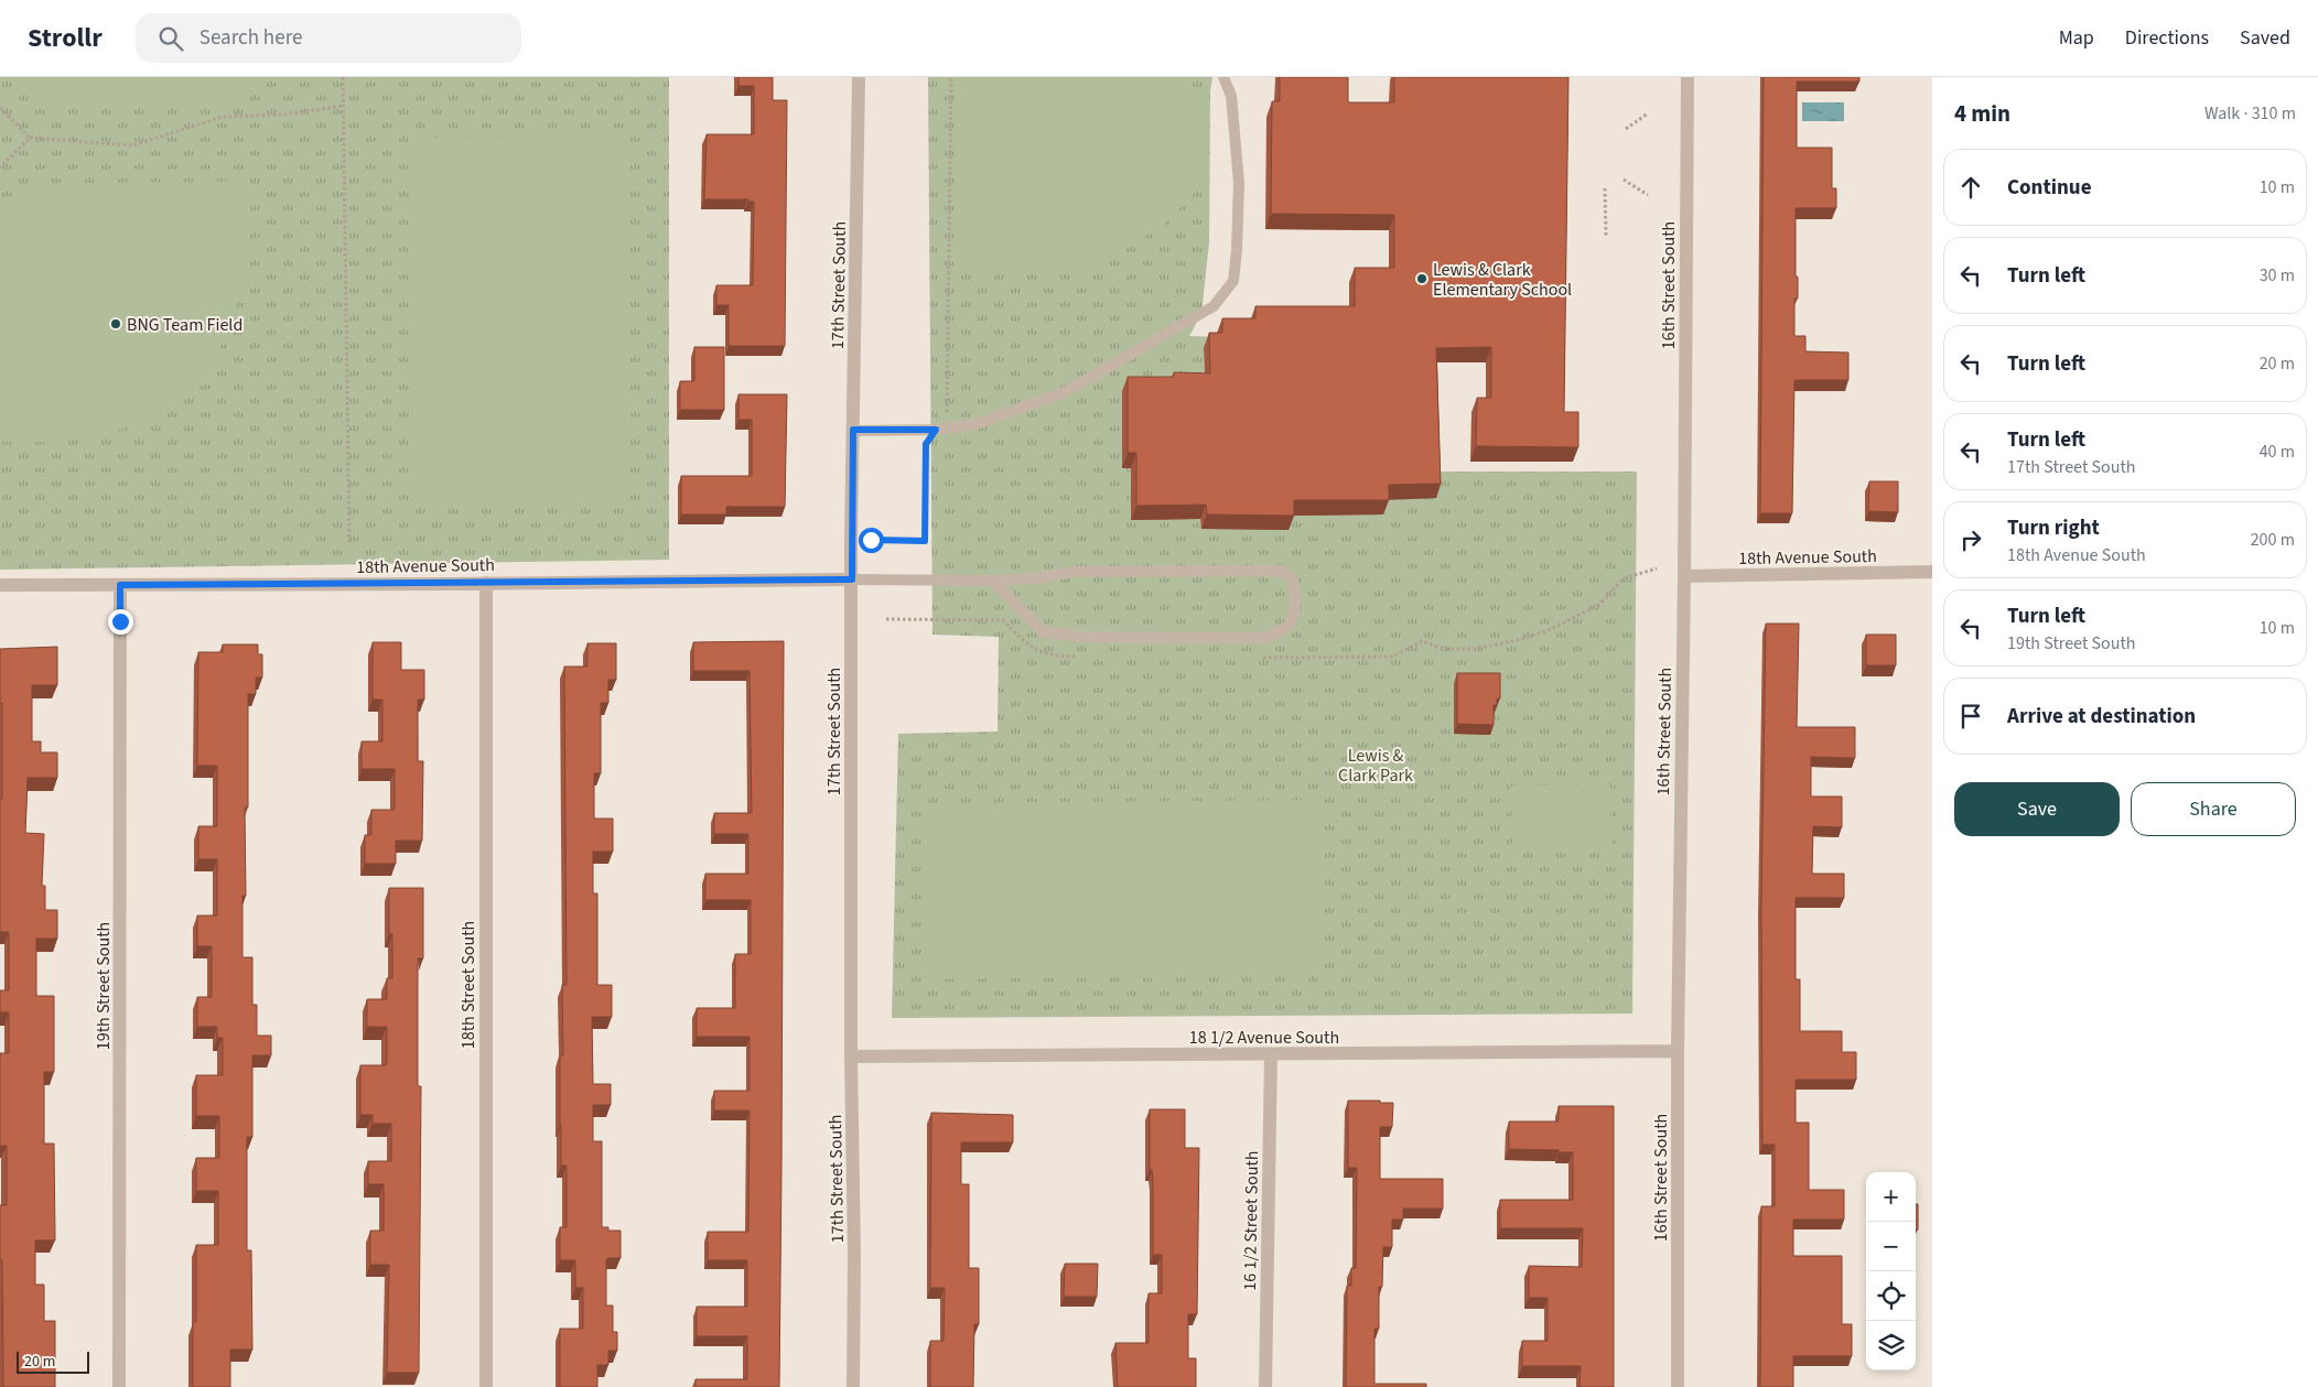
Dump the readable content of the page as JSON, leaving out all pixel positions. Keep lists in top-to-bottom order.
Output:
{
  "streets": {
    "street": [
      "17th Street South",
      "16th Street South",
      "18th Avenue South",
      "18th Street South",
      "19th Street South",
      "18 1/2 Avenue South",
      "16 1/2 Street South"
    ]
  },
  "crossings": [
    ["17th Street South", "18th Avenue South"],
    ["17th Street South", "18 1/2 Avenue South"],
    ["16th Street South", "18th Avenue South"],
    ["16th Street South", "18 1/2 Avenue South"],
    ["18th Avenue South", "18th Street South"],
    ["18th Avenue South", "19th Street South"],
    ["18 1/2 Avenue South", "16 1/2 Street South"]
  ],
  "parks": ["Lewis & Clark Park"],
  "places": ["Lewis & Clark Elementary School", "BNG Team Field"],
  "scale_bar": "20 m",
  "page": {
    "header": "Strollr",
    "search": "Search here",
    "nav": ["Map", "Directions", "Saved"],
    "heading": ["4 min", "Walk · 310 m"],
    "list": [
      ["Continue", "10 m"],
      ["Turn left", "30 m"],
      ["Turn left", "20 m"],
      ["Turn left", "17th Street South", "40 m"],
      ["Turn right", "18th Avenue South", "200 m"],
      ["Turn left", "19th Street South", "10 m"],
      "Arrive at destination"
    ],
    "buttons": ["Save", "Share"],
    "map_buttons": ["+", "−"],
    "scale": "20 m"
  }
}
